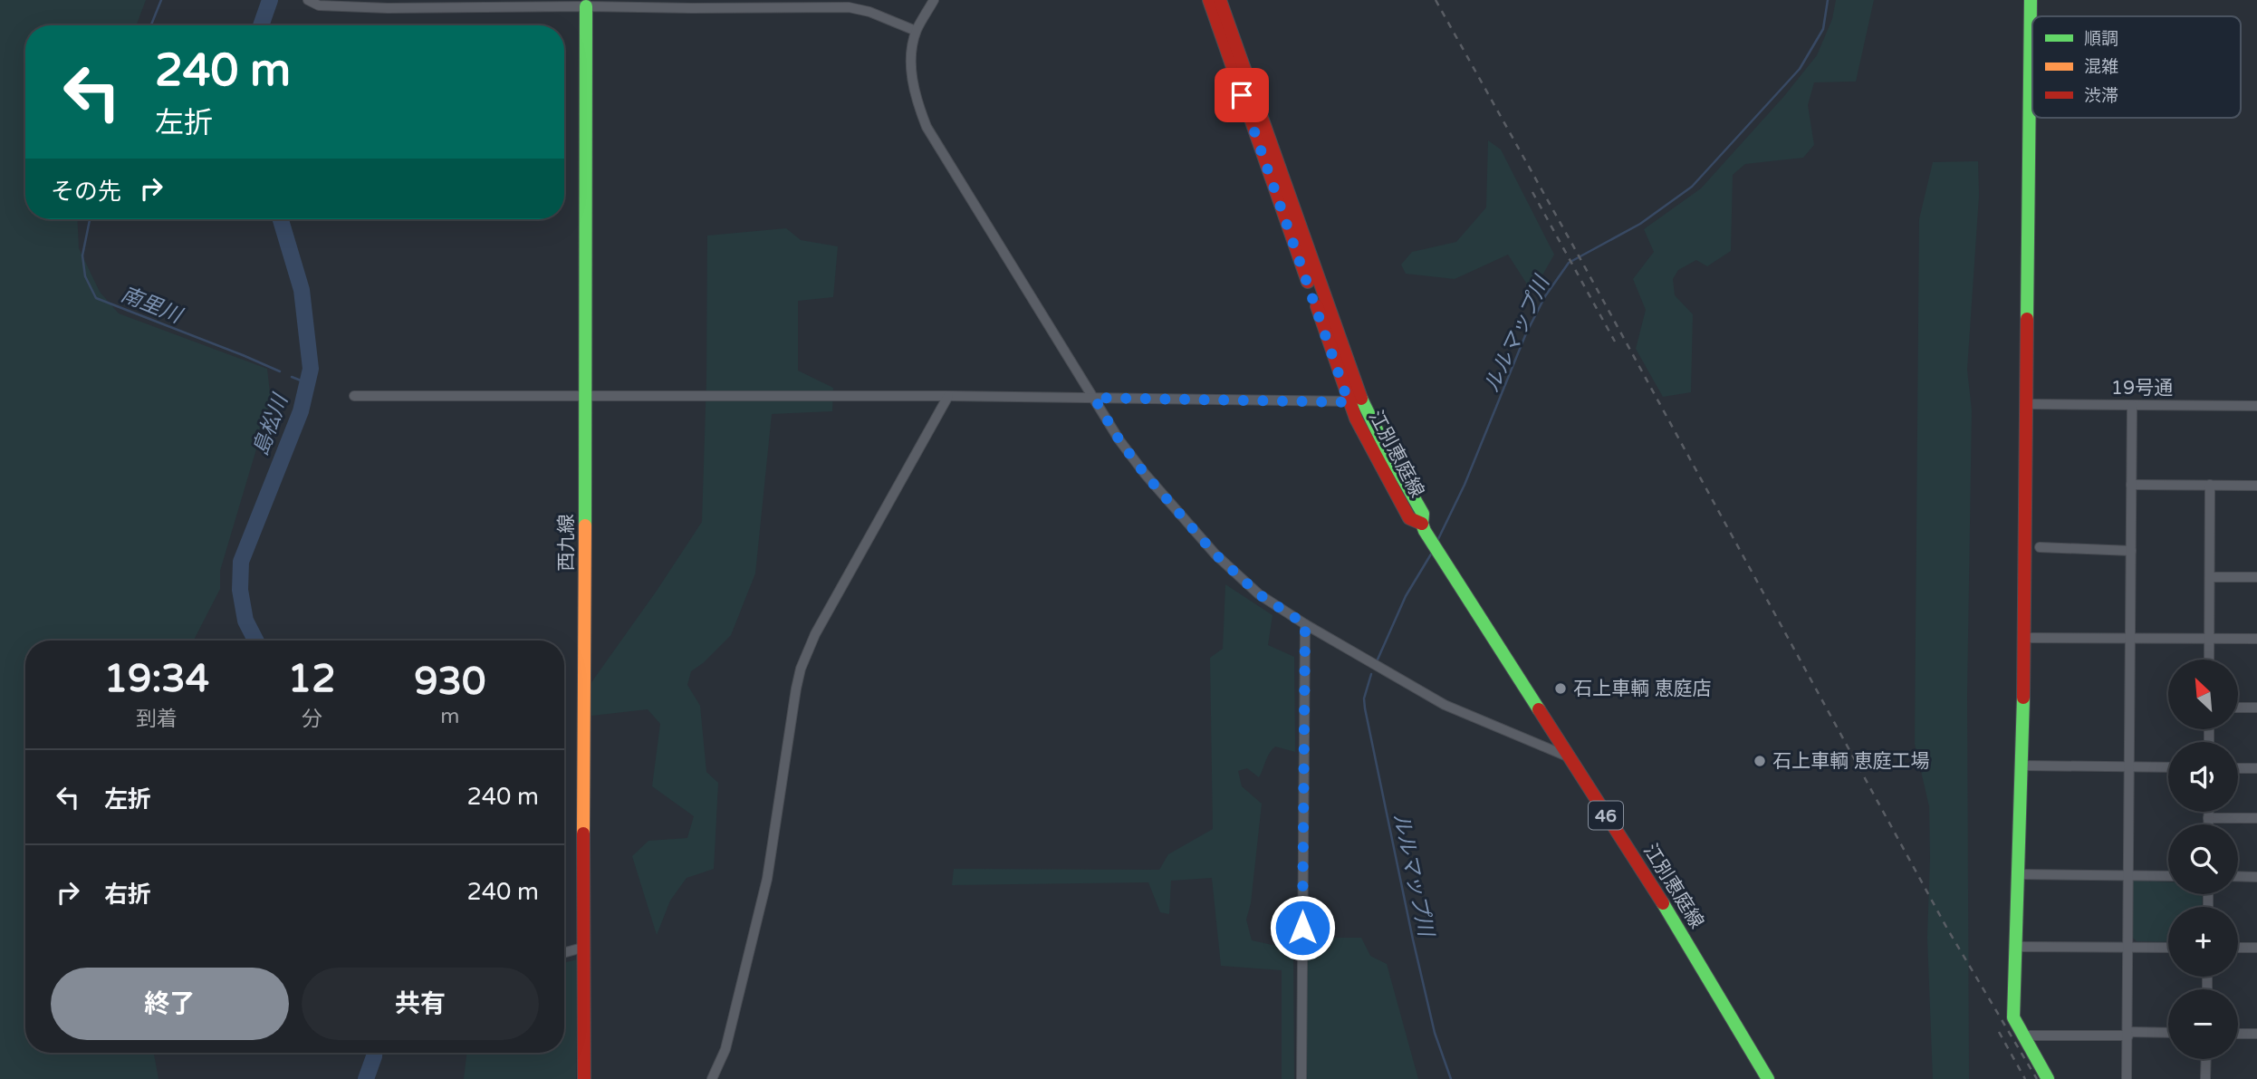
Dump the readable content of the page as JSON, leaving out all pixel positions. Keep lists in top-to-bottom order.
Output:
{
  "streets": {
    "street": [
      "19号通",
      "江別恵庭線",
      "西九線",
      "46"
    ]
  },
  "water": ["南里川", "ルルマップ川", "島松川"],
  "places": ["石上車輌 恵庭店", "石上車輌 恵庭工場"],
  "legend": ["順調", "混雑", "渋滞"],
  "north": "top left",
  "page": {
    "turn": ["240 m", "左折"],
    "then": "その先",
    "eta": [
      "19:34",
      "到着",
      "12",
      "分",
      "930",
      "m"
    ],
    "map_buttons": ["+", "−"],
    "list": [
      {
        "name": "左折",
        "value": "240 m"
      },
      {
        "name": "右折",
        "value": "240 m"
      }
    ],
    "buttons": ["終了", "共有"]
  }
}
